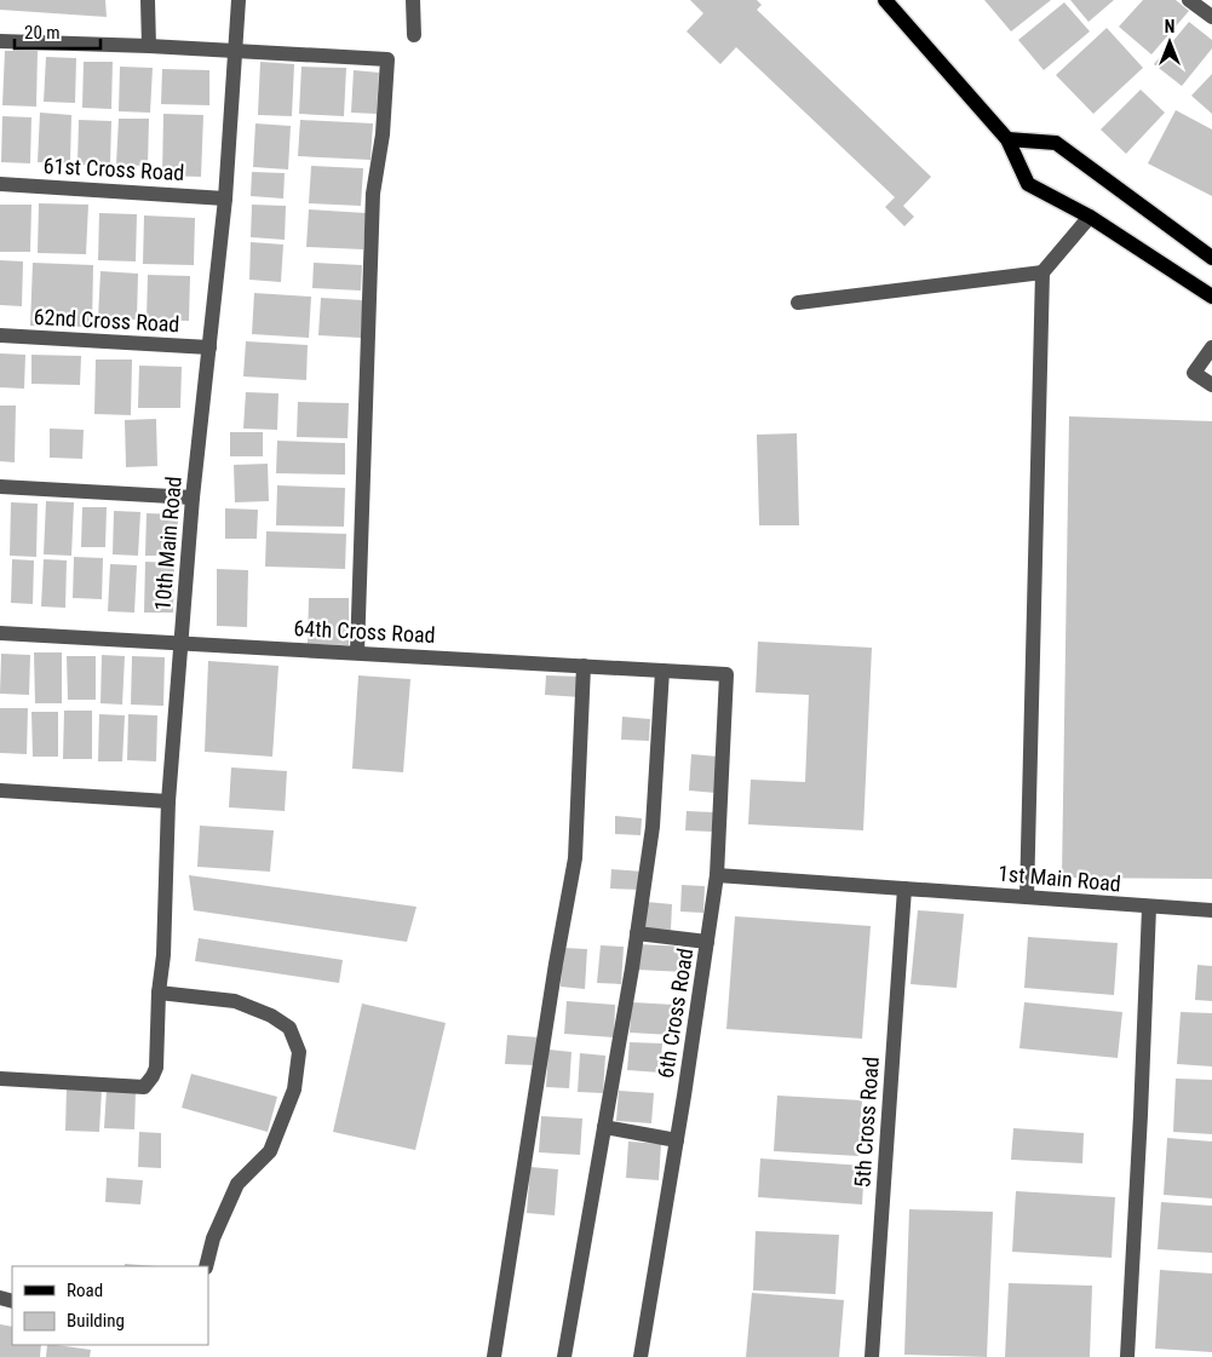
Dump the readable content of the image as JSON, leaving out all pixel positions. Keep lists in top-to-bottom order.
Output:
{
  "streets": {
    "street": [
      "61st Cross Road",
      "62nd Cross Road",
      "10th Main Road",
      "64th Cross Road",
      "1st Main Road",
      "6th Cross Road",
      "5th Cross Road"
    ]
  },
  "crossings": [
    ["61st Cross Road", "10th Main Road"],
    ["62nd Cross Road", "10th Main Road"],
    ["10th Main Road", "64th Cross Road"],
    ["64th Cross Road", "6th Cross Road"],
    ["1st Main Road", "6th Cross Road"],
    ["1st Main Road", "5th Cross Road"]
  ],
  "legend": ["Road", "Building"],
  "scale_bar": "20 m",
  "north": "top"
}
